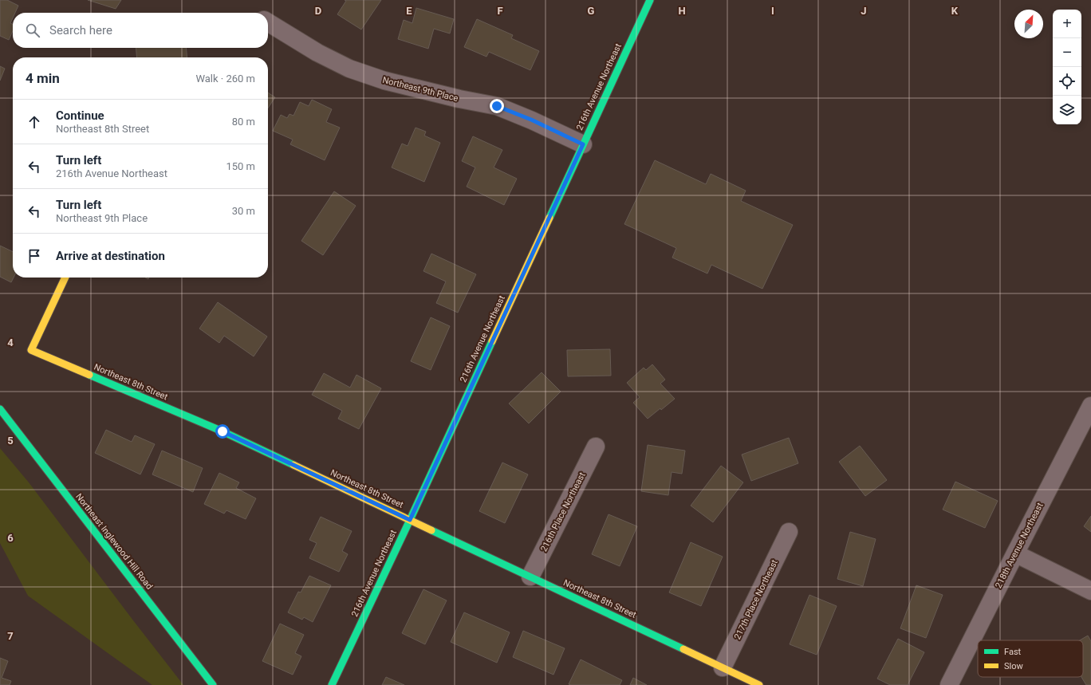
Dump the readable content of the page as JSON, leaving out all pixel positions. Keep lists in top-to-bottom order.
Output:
{
  "streets": {
    "street": [
      "216th Avenue Northeast",
      "Northeast 9th Place",
      "Northeast 8th Street",
      "216th Place Northeast",
      "Northeast Inglewood Hill Road",
      "218th Avenue Northeast",
      "217th Place Northeast"
    ]
  },
  "crossings": [
    ["216th Avenue Northeast", "Northeast 9th Place"],
    ["216th Avenue Northeast", "Northeast 8th Street"],
    ["Northeast 8th Street", "216th Place Northeast"],
    ["Northeast 8th Street", "217th Place Northeast"]
  ],
  "legend": ["Fast", "Slow"],
  "north": "top right",
  "page": {
    "map_buttons": ["+", "−"],
    "search": "Search here",
    "heading": ["4 min", "Walk · 260 m"],
    "list": [
      ["Continue", "Northeast 8th Street", "80 m"],
      ["Turn left", "216th Avenue Northeast", "150 m"],
      ["Turn left", "Northeast 9th Place", "30 m"],
      "Arrive at destination"
    ]
  },
  "grid": {
    "columns": [
      "D",
      "E",
      "F",
      "G",
      "H",
      "I",
      "J",
      "K"
    ],
    "rows": [
      "4",
      "5",
      "6",
      "7"
    ]
  }
}
